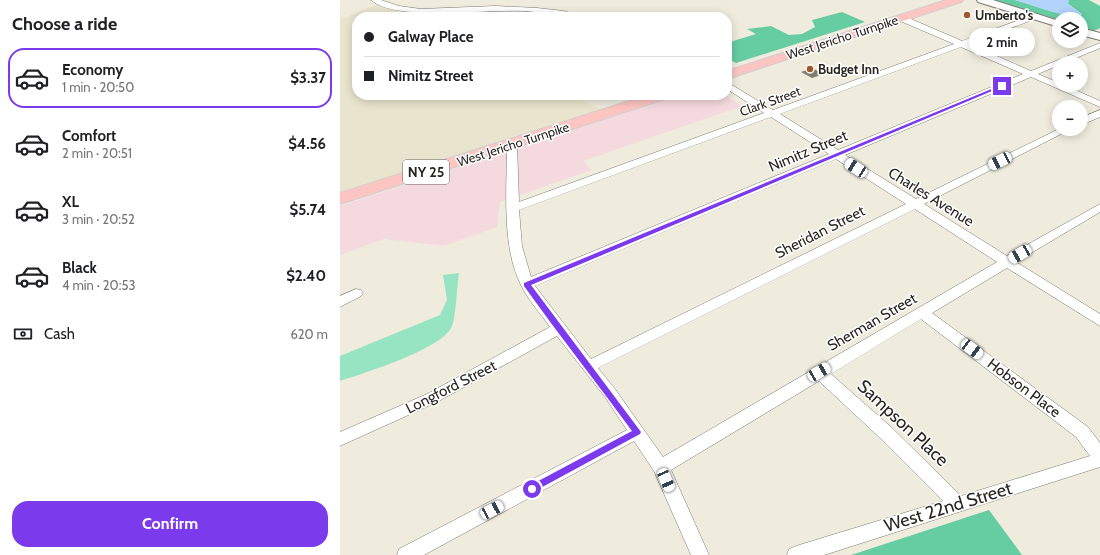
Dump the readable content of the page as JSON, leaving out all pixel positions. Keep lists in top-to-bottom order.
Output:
{
  "streets": {
    "main road": ["West Jericho Turnpike", "NY 25"],
    "street": [
      "Clark Street",
      "Nimitz Street",
      "Charles Avenue",
      "Sheridan Street",
      "Sherman Street",
      "Longford Street",
      "Hobson Place",
      "Sampson Place",
      "West 22nd Street"
    ]
  },
  "crossings": [
    ["Clark Street", "Charles Avenue"],
    ["Nimitz Street", "Charles Avenue"],
    ["Charles Avenue", "Sheridan Street"],
    ["Charles Avenue", "Sherman Street"],
    ["Sherman Street", "Hobson Place"],
    ["Sherman Street", "Sampson Place"],
    ["Sampson Place", "West 22nd Street"]
  ],
  "places": ["Umberto's", "Budget Inn"],
  "page": {
    "heading": "Choose a ride",
    "map_buttons": ["+", "−"],
    "banner": ["Galway Place", "Nimitz Street"],
    "bubble": "2 min",
    "list": [
      {
        "name": "Economy",
        "note": "1 min · 20:50",
        "value": "$3.37"
      },
      {
        "name": "Comfort",
        "note": "2 min · 20:51",
        "value": "$4.56"
      },
      {
        "name": "XL",
        "note": "3 min · 20:52",
        "value": "$5.74"
      },
      {
        "name": "Black",
        "note": "4 min · 20:53",
        "value": "$2.40"
      }
    ],
    "pay": ["Cash", "620 m"],
    "buttons": "Confirm"
  }
}
